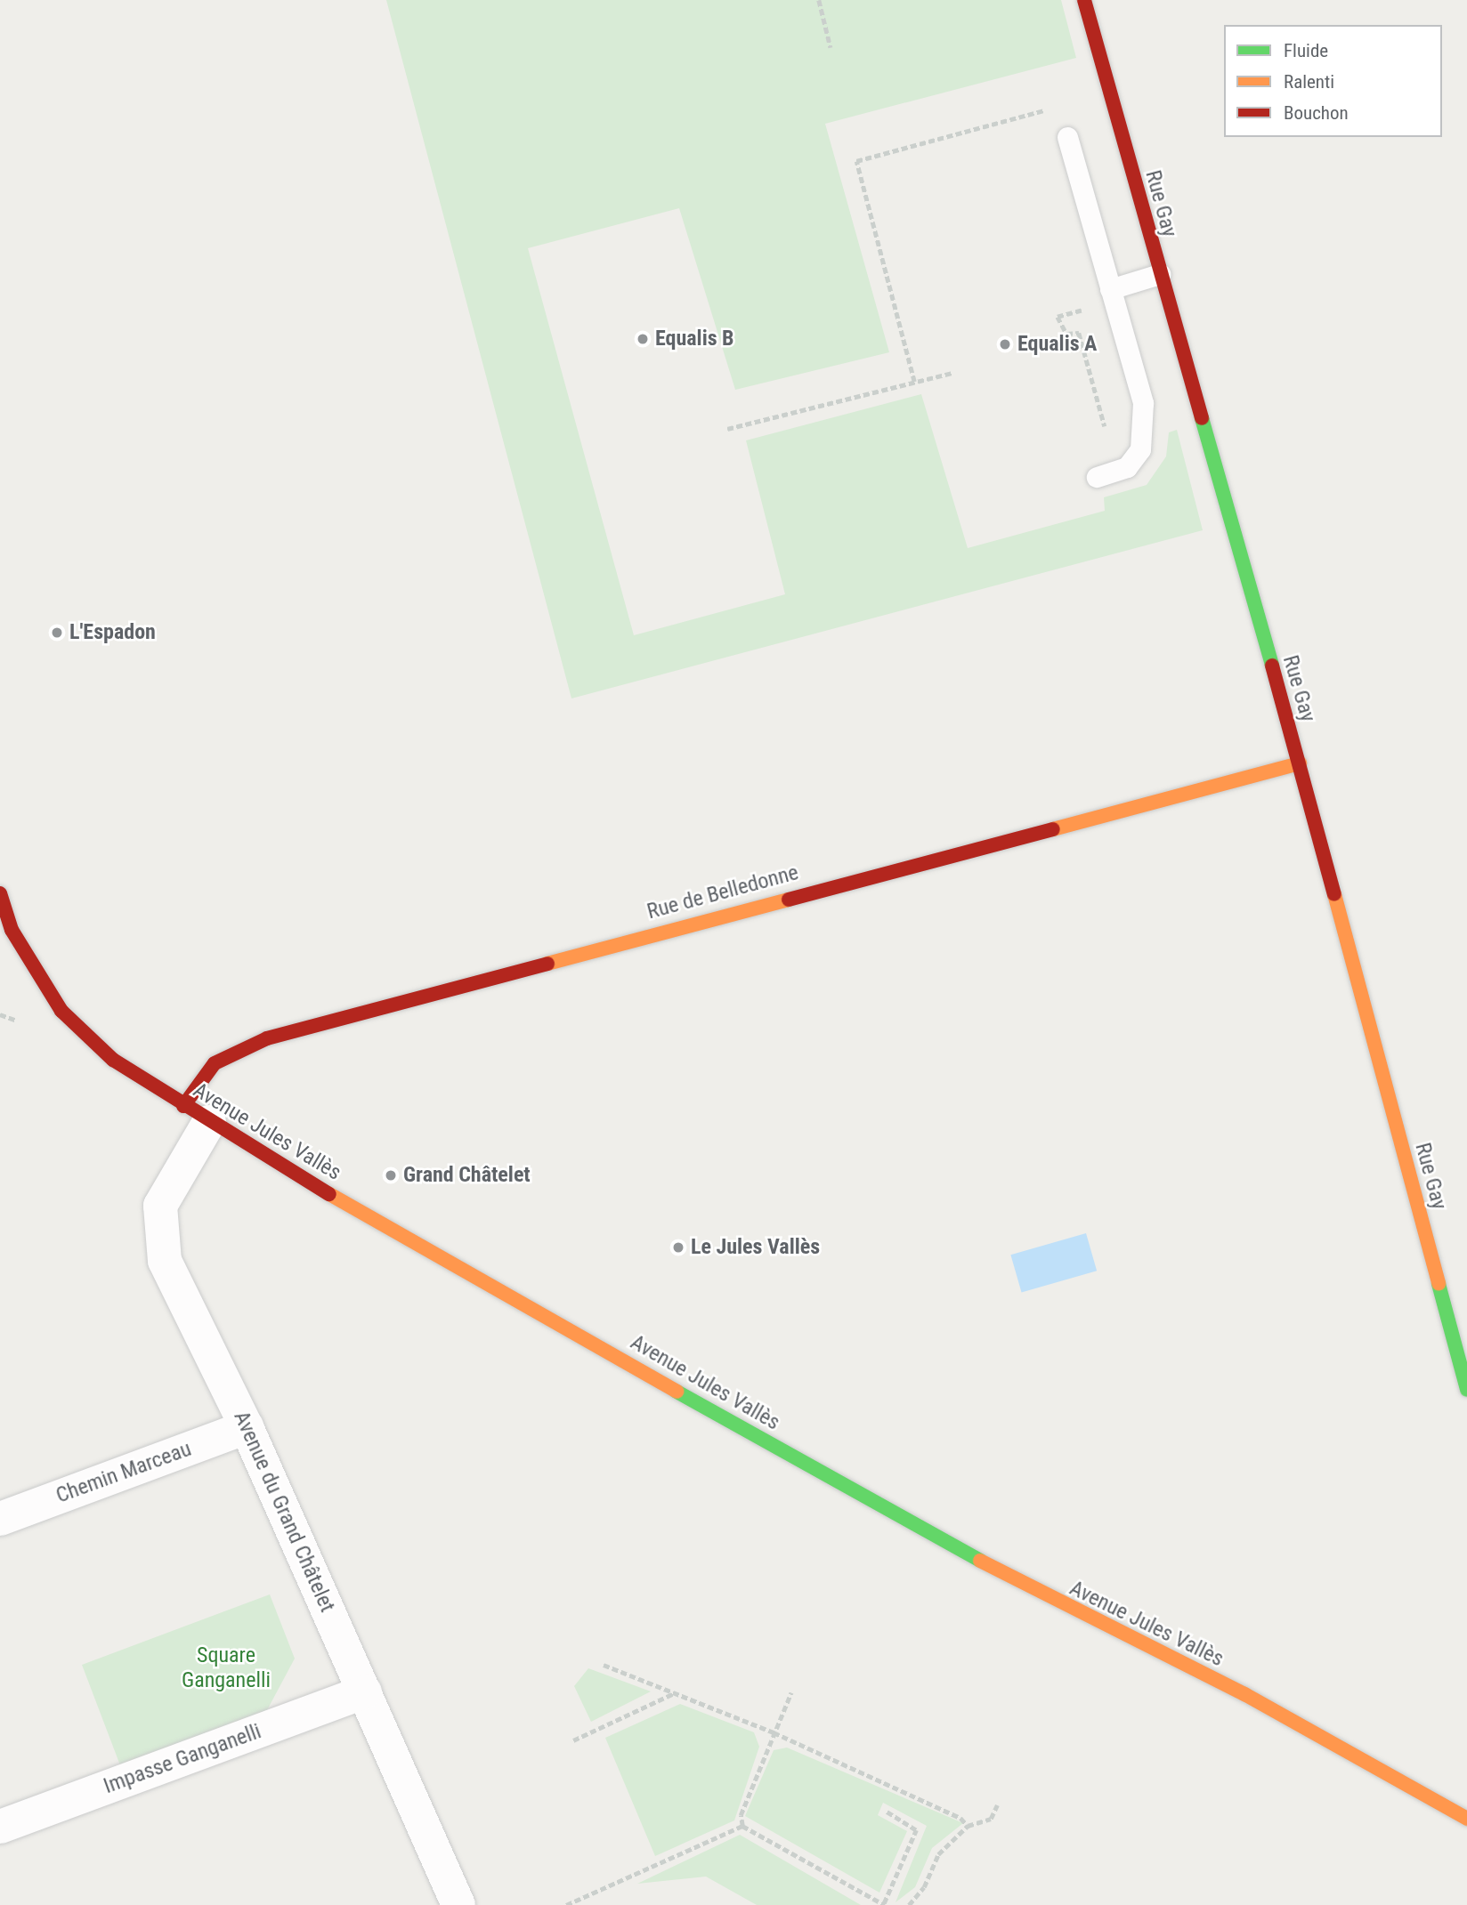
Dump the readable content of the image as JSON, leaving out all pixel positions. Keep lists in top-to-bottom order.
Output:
{
  "streets": {
    "street": [
      "Rue Gay",
      "Rue de Belledonne",
      "Avenue Jules Vallès",
      "Chemin Marceau",
      "Avenue du Grand Châtelet",
      "Impasse Ganganelli"
    ]
  },
  "crossings": [
    ["Rue Gay", "Rue de Belledonne"],
    ["Rue de Belledonne", "Avenue Jules Vallès"],
    ["Rue de Belledonne", "Avenue du Grand Châtelet"],
    ["Avenue Jules Vallès", "Avenue du Grand Châtelet"],
    ["Chemin Marceau", "Avenue du Grand Châtelet"],
    ["Avenue du Grand Châtelet", "Impasse Ganganelli"]
  ],
  "parks": ["Square Ganganelli"],
  "places": [
    "Equalis B",
    "Equalis A",
    "L'Espadon",
    "Grand Châtelet",
    "Le Jules Vallès"
  ],
  "legend": ["Fluide", "Ralenti", "Bouchon"]
}
